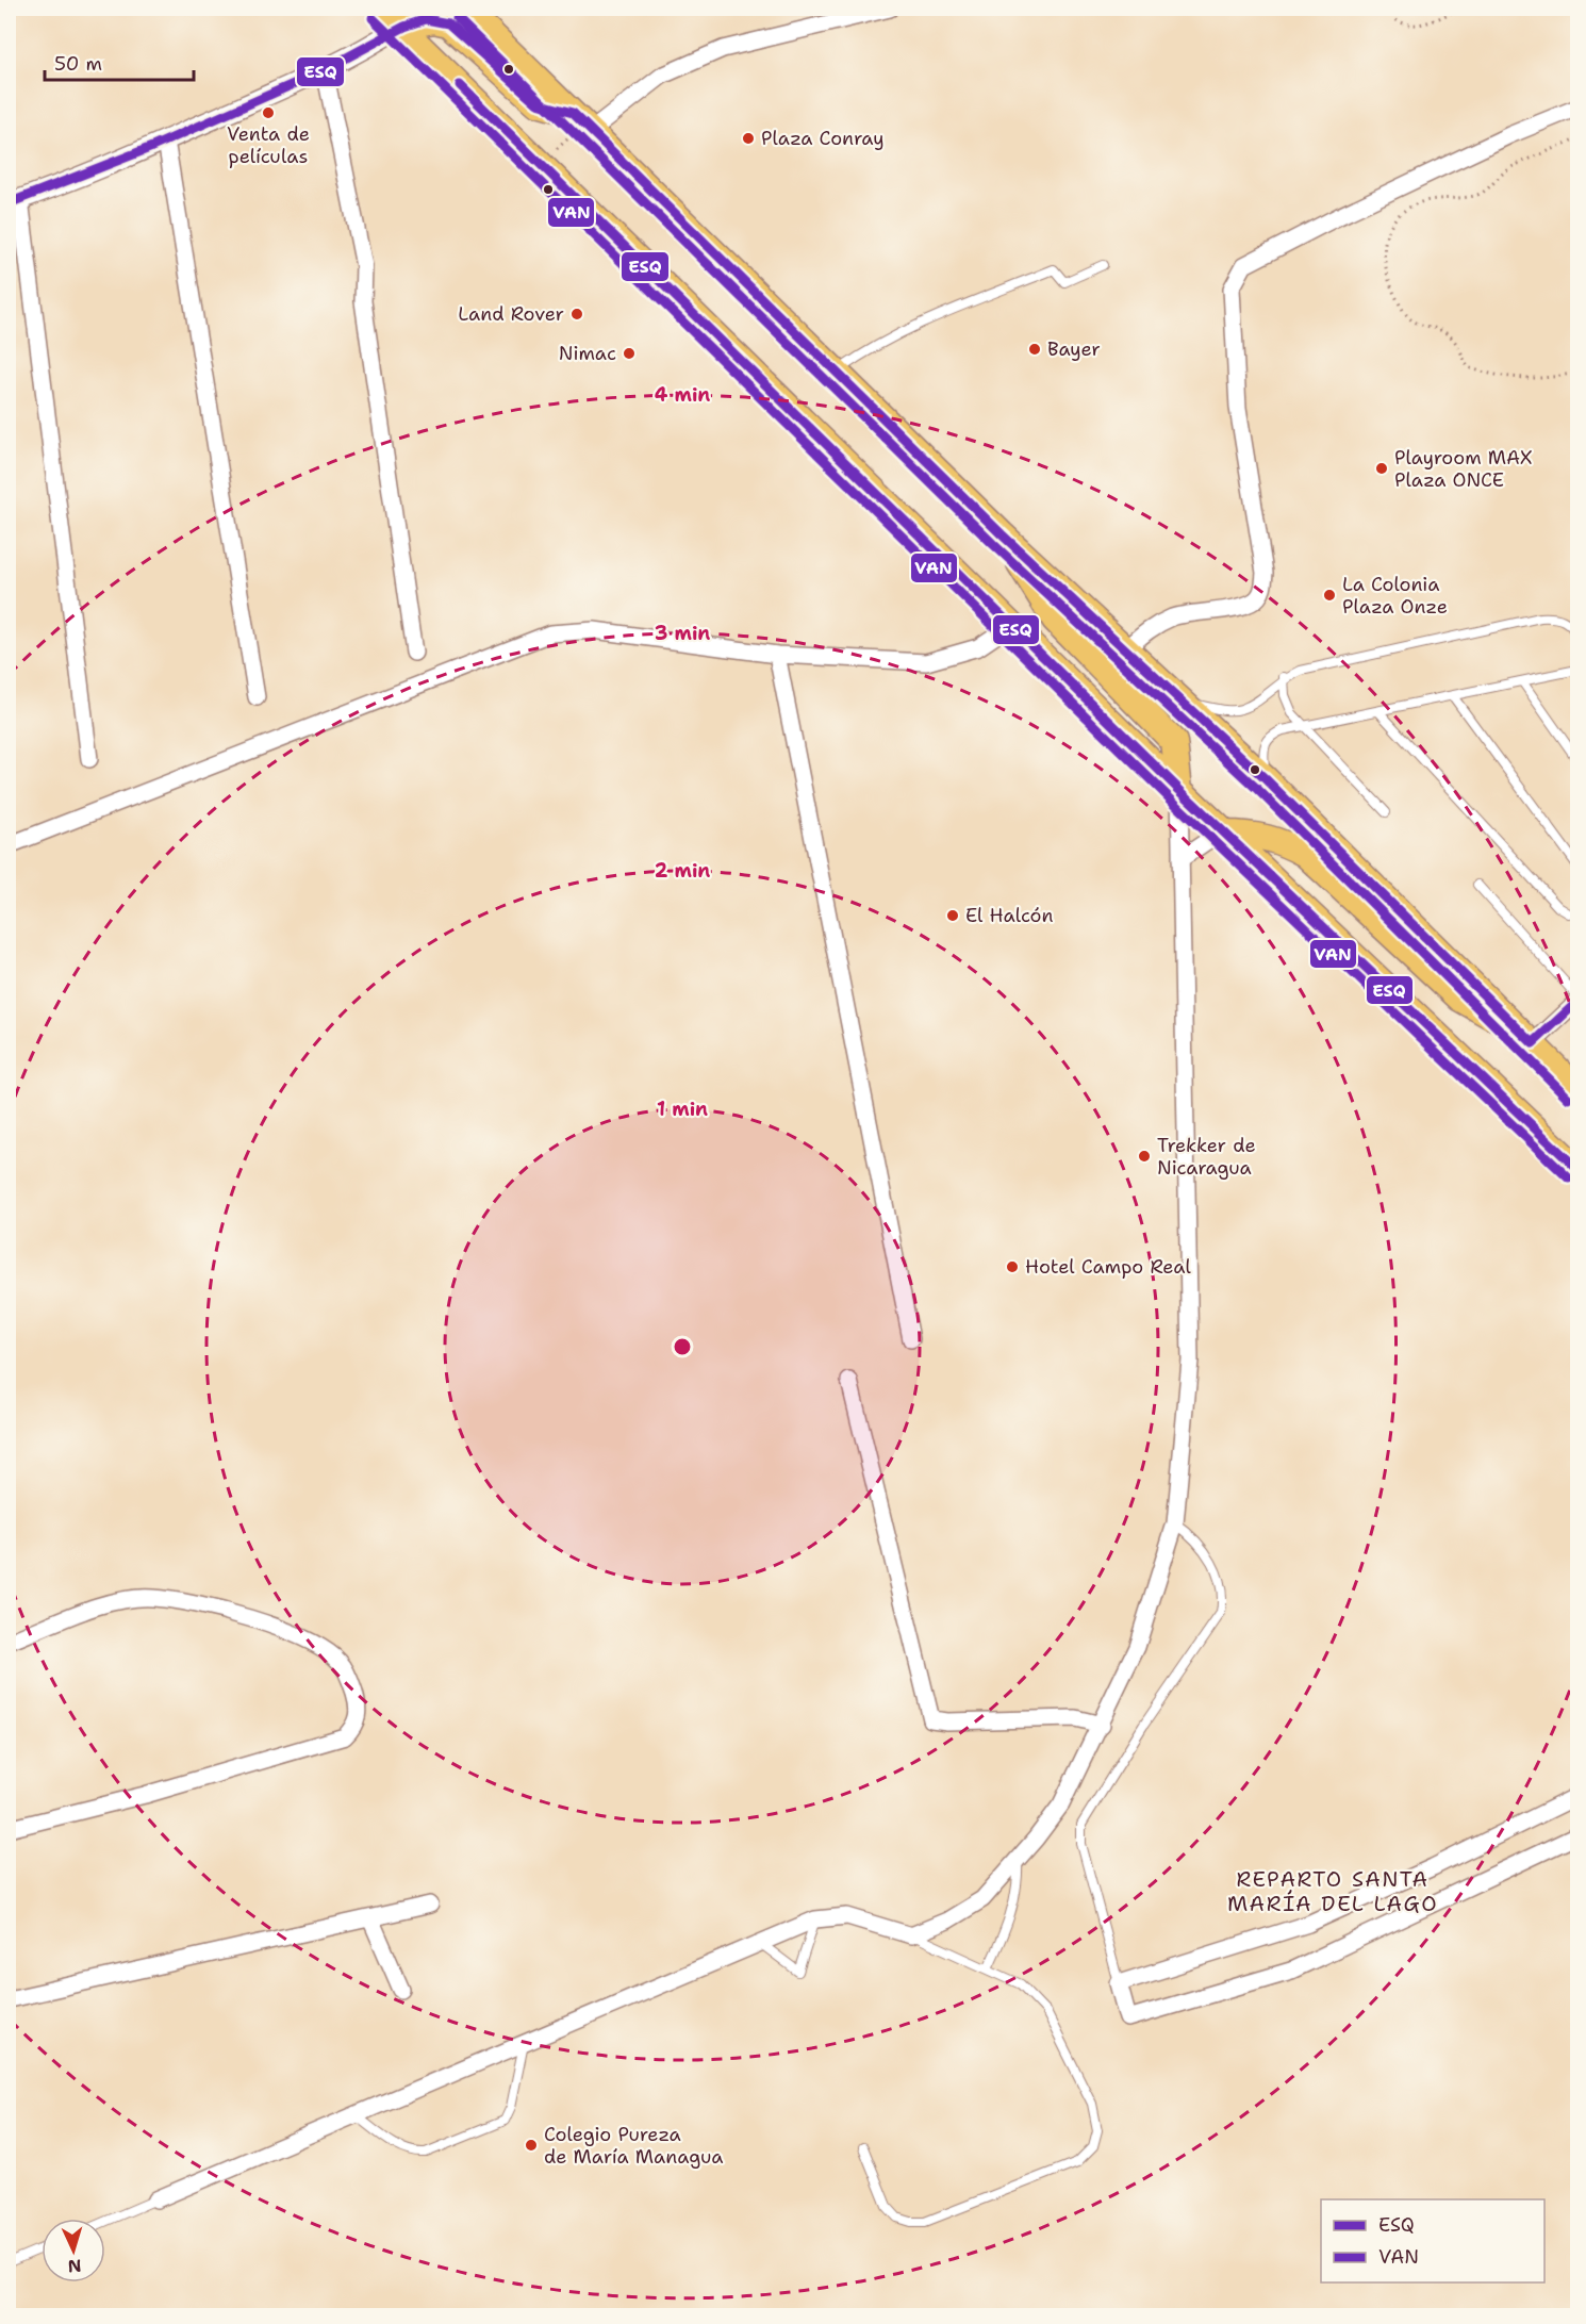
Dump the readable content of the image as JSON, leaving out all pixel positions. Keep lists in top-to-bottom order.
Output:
{
  "districts": ["REPARTO SANTA MARÍA DEL LAGO"],
  "places": [
    "Venta de películas",
    "Plaza Conray",
    "Land Rover",
    "Bayer",
    "Nimac",
    "Playroom MAX Plaza ONCE",
    "La Colonia Plaza Onze",
    "El Halcón",
    "Trekker de Nicaragua",
    "Hotel Campo Real",
    "Colegio Pureza de María Managua"
  ],
  "lines": ["transit line VAN", "transit line ESQ"],
  "legend": ["ESQ", "VAN"],
  "scale_bar": "50 m",
  "north": "bottom",
  "rings": [
    "4 min",
    "3 min",
    "2 min",
    "1 min"
  ]
}
